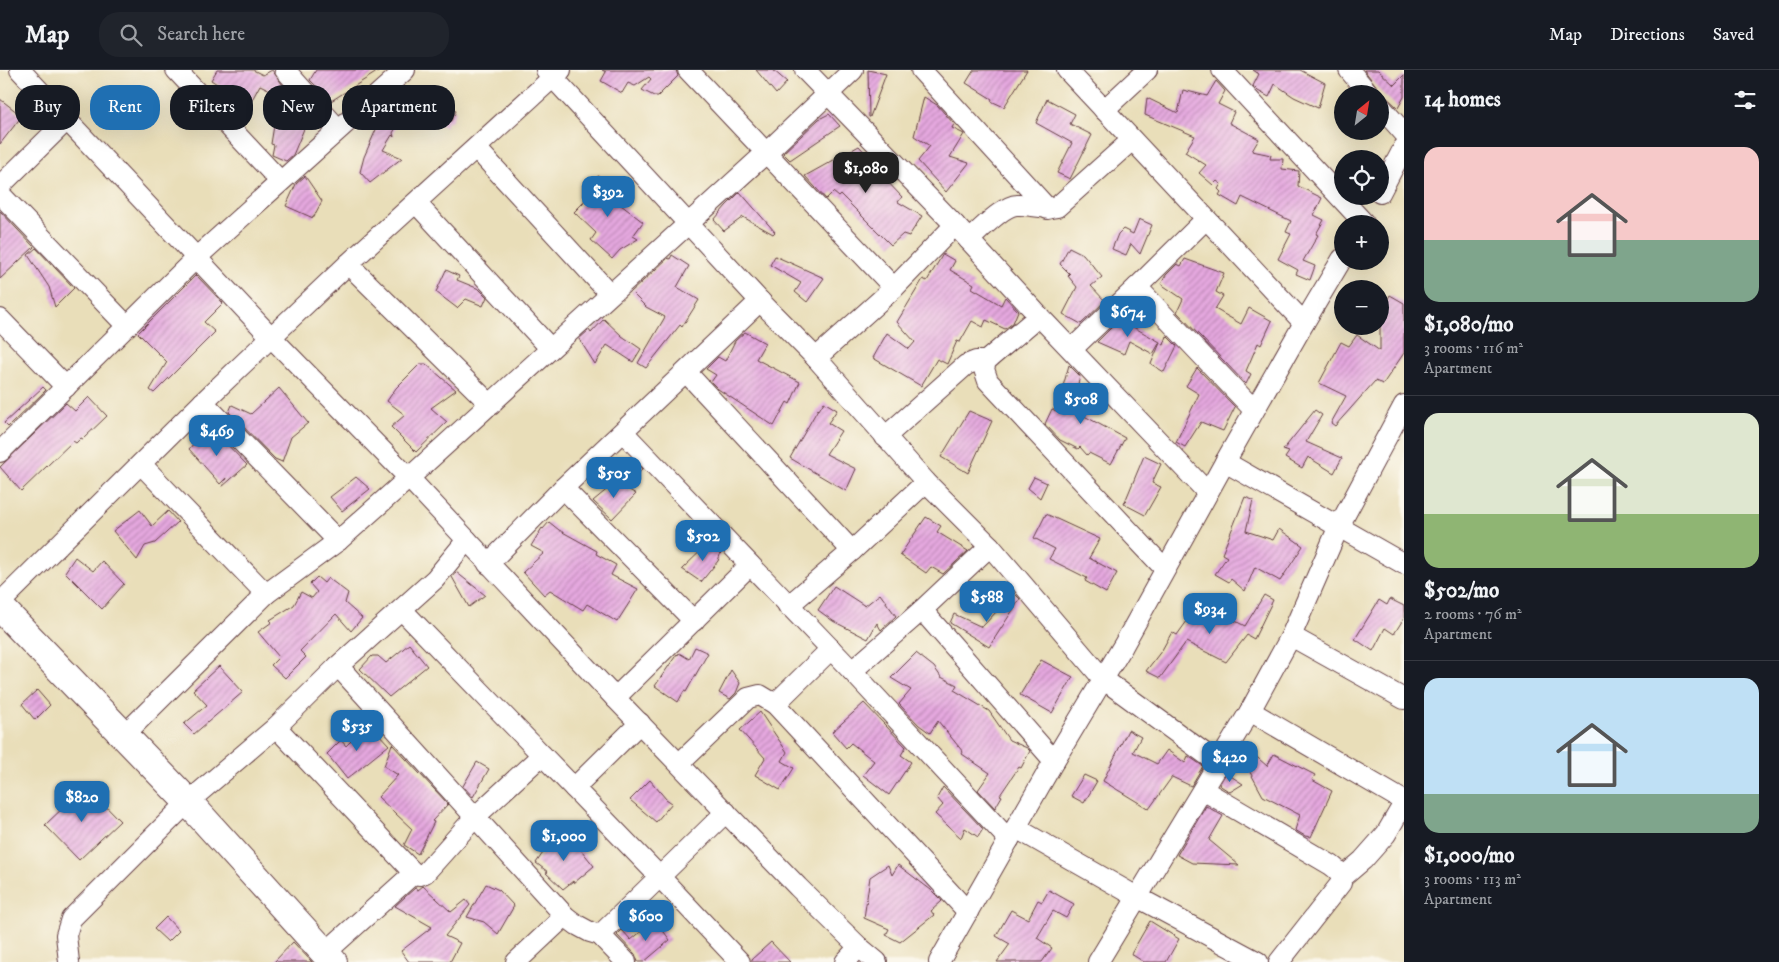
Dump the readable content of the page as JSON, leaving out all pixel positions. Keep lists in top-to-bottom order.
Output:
{
  "north": "top right",
  "page": {
    "header": "Map",
    "search": "Search here",
    "nav": ["Map", "Directions", "Saved"],
    "heading": "14 homes",
    "map_buttons": ["+", "−"],
    "chip": [
      "Buy",
      "Rent",
      "Filters",
      "New",
      "Apartment"
    ],
    "list": [
      {
        "name": "$1,080/mo",
        "note": "3 rooms · 116 m² · Apartment"
      },
      {
        "name": "$502/mo",
        "note": "2 rooms · 76 m² · Apartment"
      },
      {
        "name": "$1,000/mo",
        "note": "3 rooms · 113 m² · Apartment"
      }
    ],
    "price": [
      "$1,080",
      "$392",
      "$674",
      "$508",
      "$469",
      "$505",
      "$502",
      "$588",
      "$934",
      "$535",
      "$420",
      "$820",
      "$1,000",
      "$600"
    ]
  }
}
